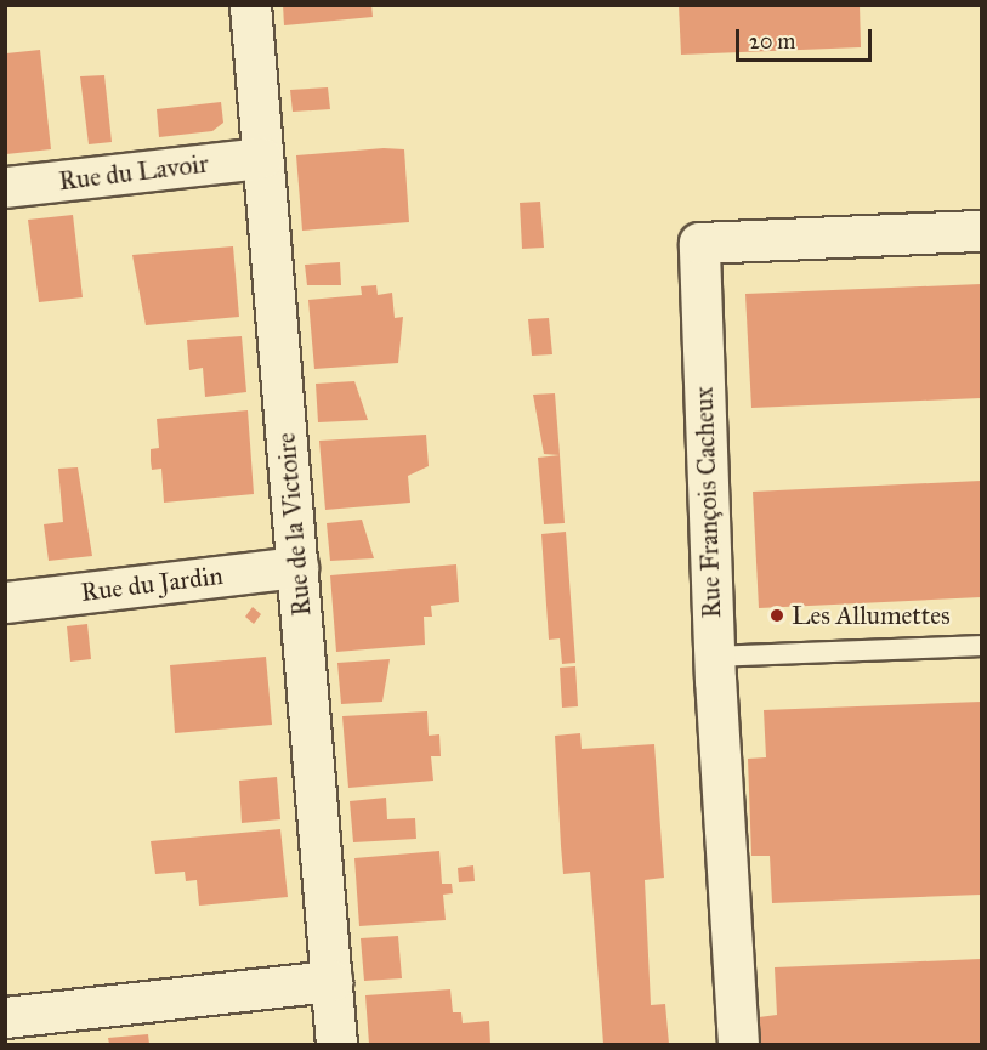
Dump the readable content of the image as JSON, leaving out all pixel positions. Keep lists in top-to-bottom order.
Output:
{
  "streets": {
    "street": [
      "Rue du Lavoir",
      "Rue François Cacheux",
      "Rue de la Victoire",
      "Rue du Jardin"
    ]
  },
  "crossings": [
    ["Rue du Lavoir", "Rue de la Victoire"],
    ["Rue de la Victoire", "Rue du Jardin"]
  ],
  "places": ["Les Allumettes"],
  "scale_bar": "20 m"
}
